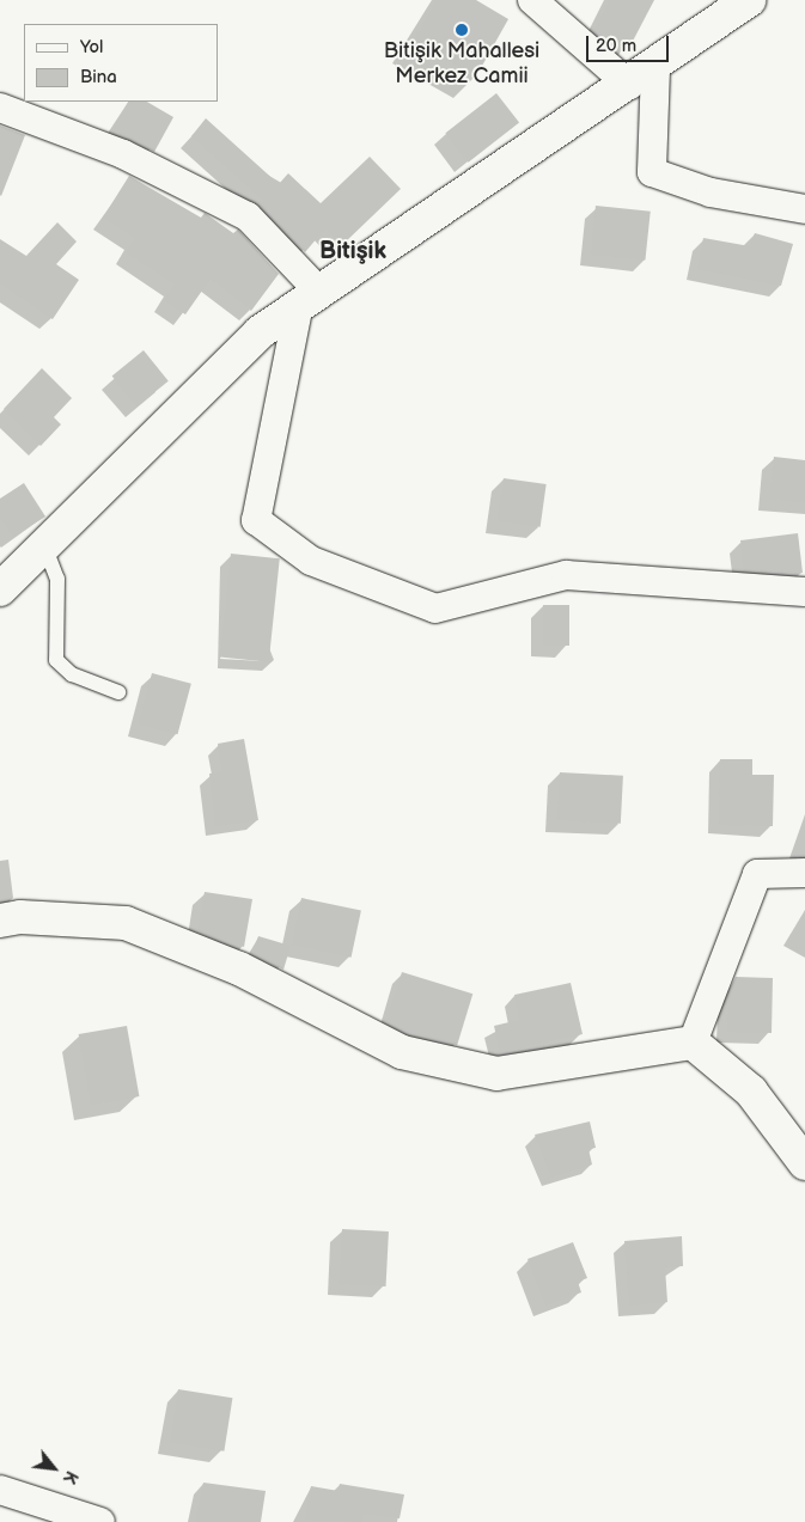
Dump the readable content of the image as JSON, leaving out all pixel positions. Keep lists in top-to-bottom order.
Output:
{
  "districts": ["Bitişik"],
  "places": ["Bitişik Mahallesi Merkez Camii"],
  "legend": ["Yol", "Bina"],
  "scale_bar": "20 m",
  "north": "bottom right"
}
